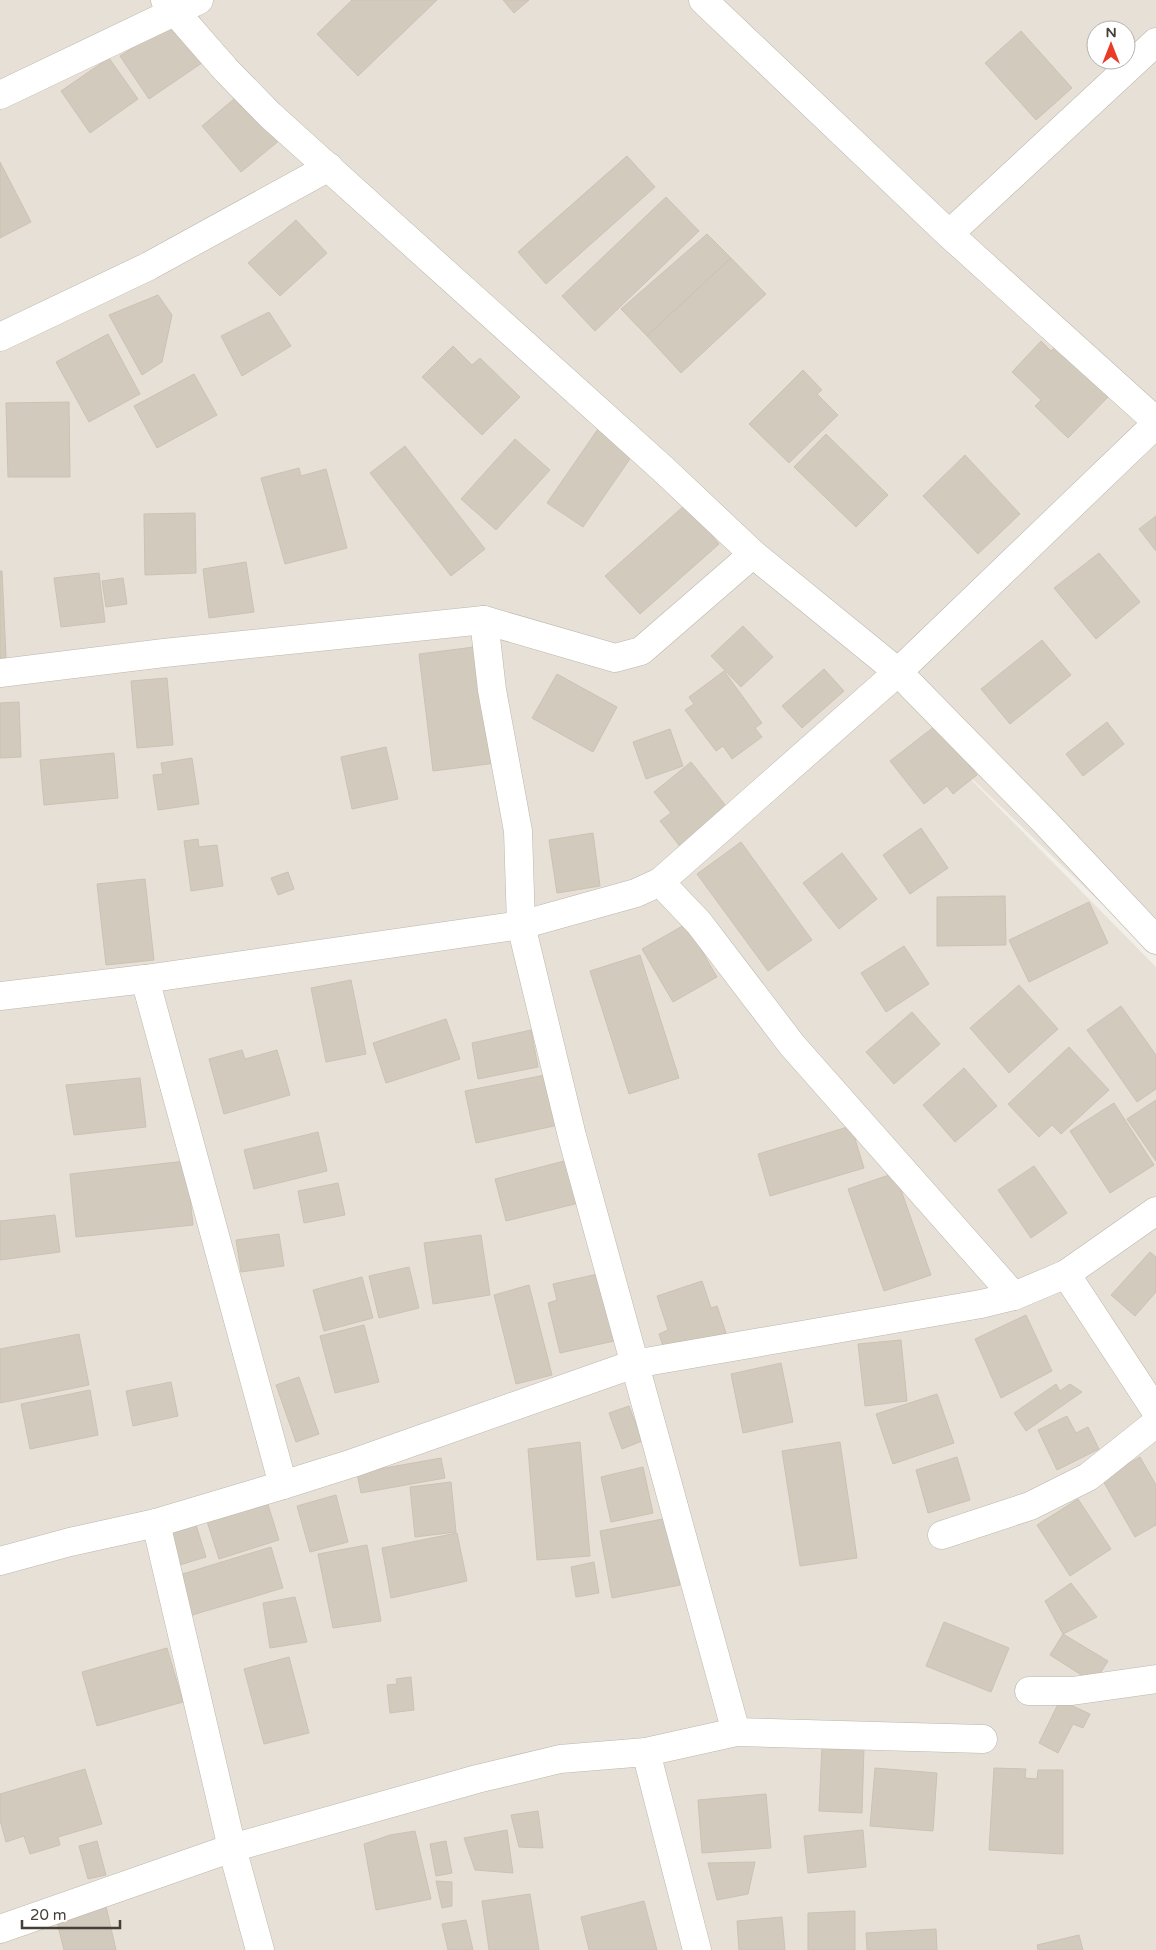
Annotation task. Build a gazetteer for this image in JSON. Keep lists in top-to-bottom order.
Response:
{
  "scale_bar": "20 m",
  "north": "top"
}
